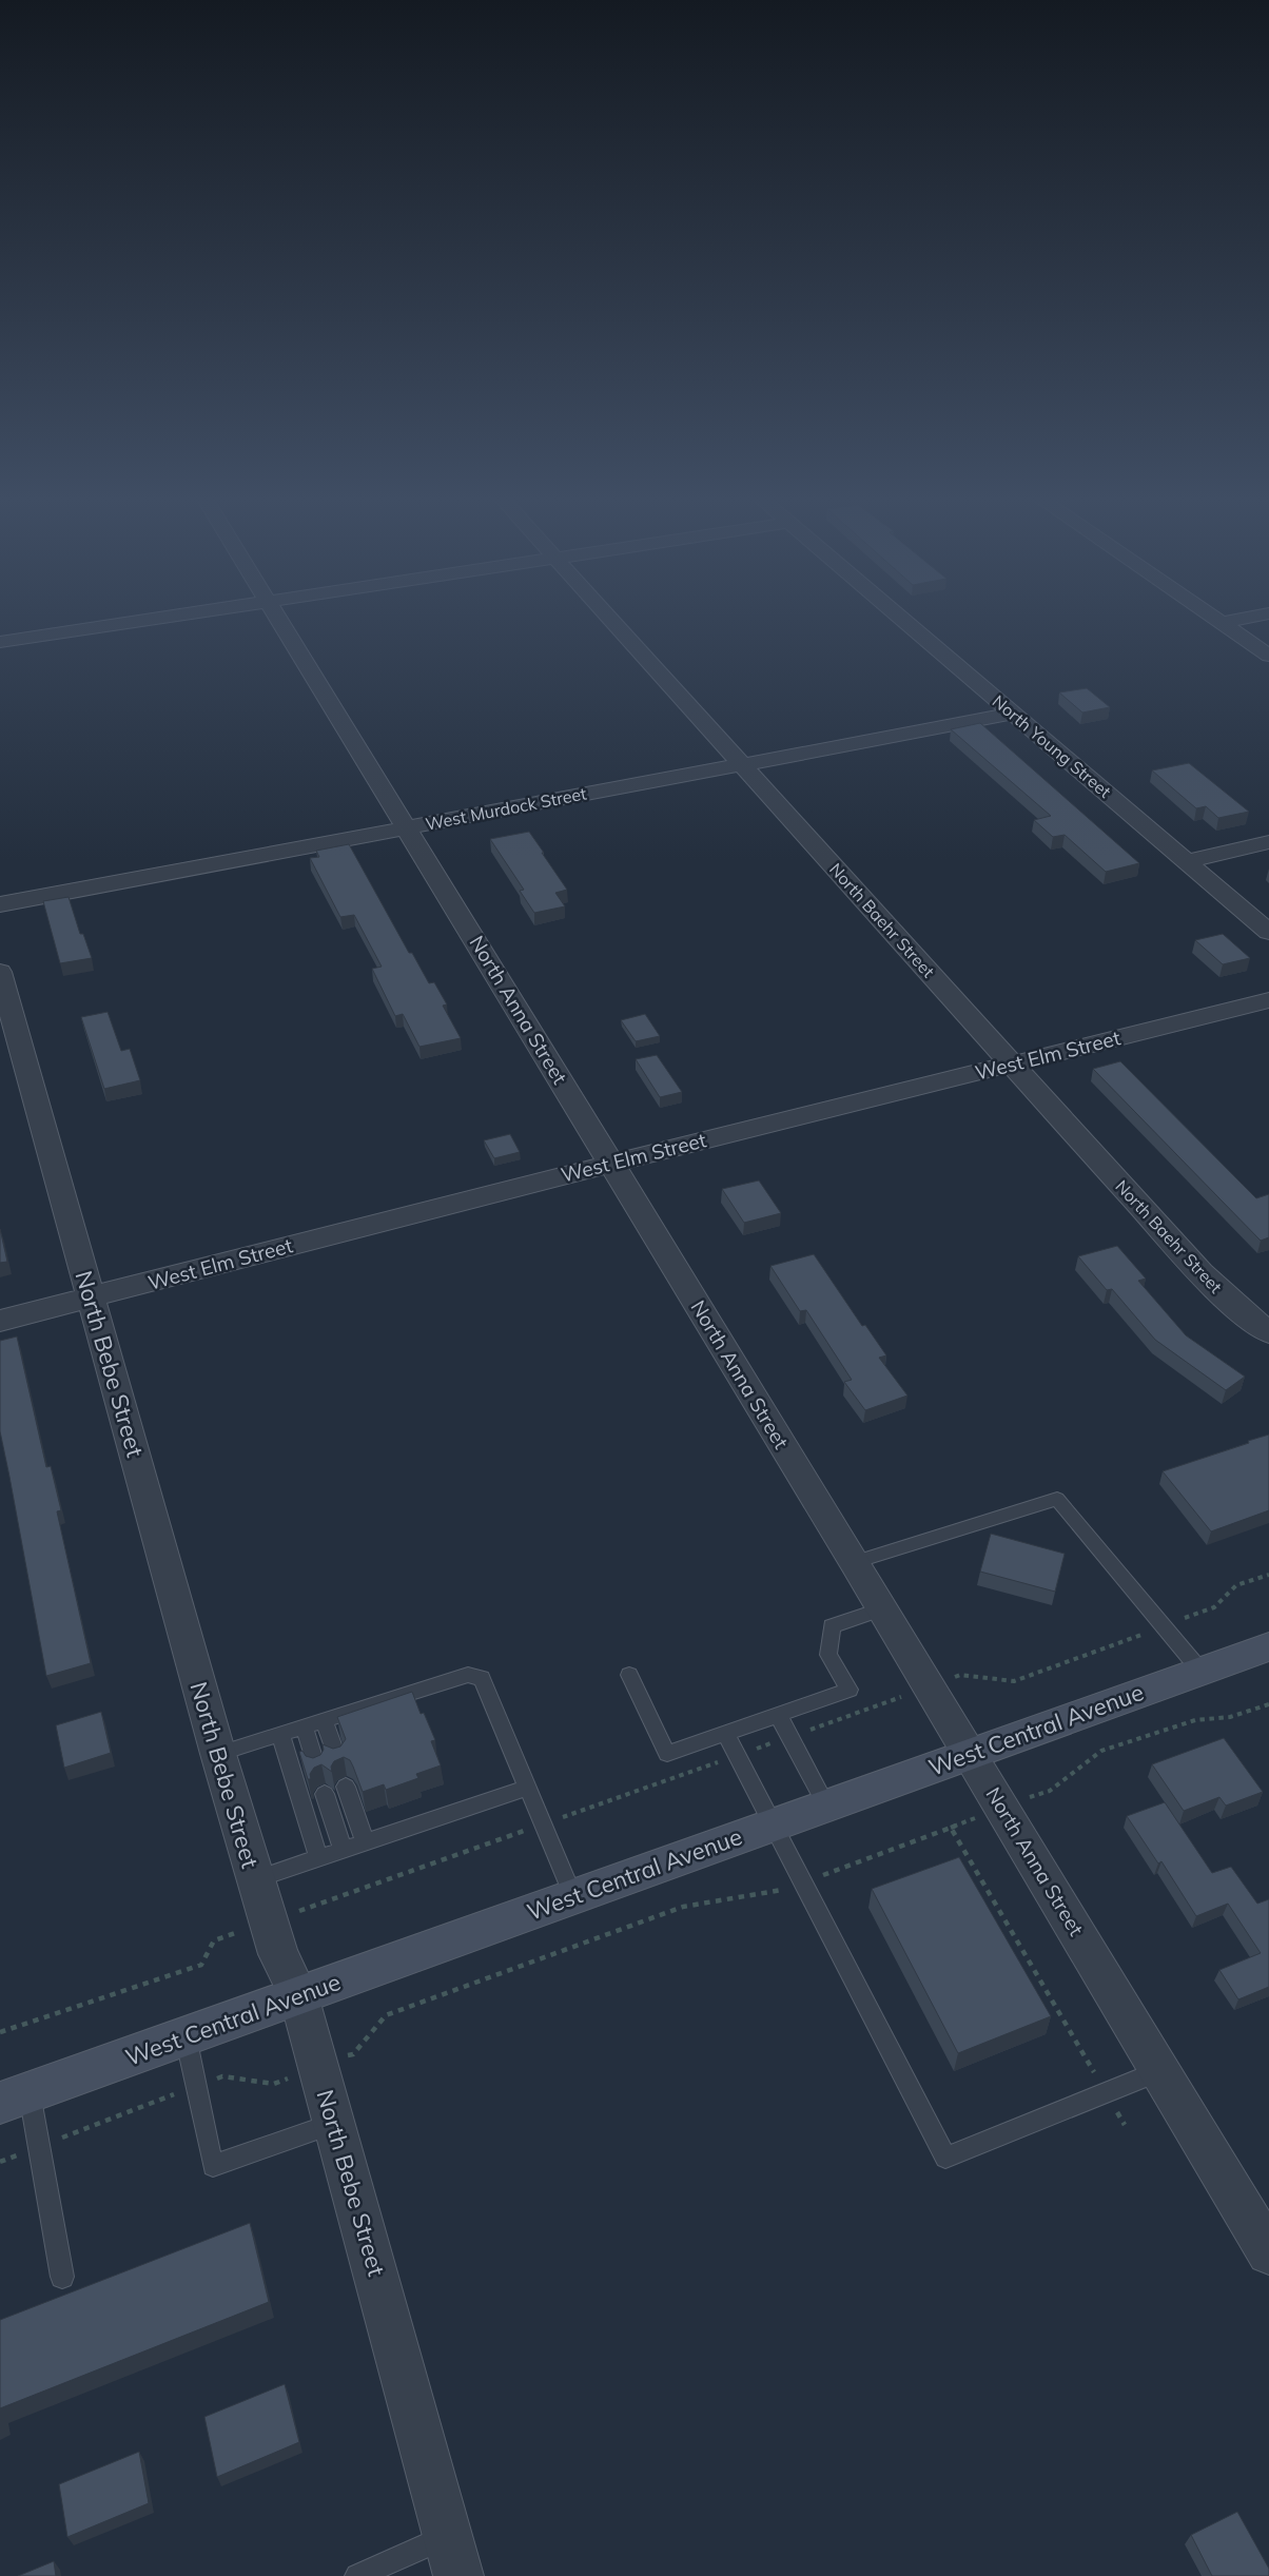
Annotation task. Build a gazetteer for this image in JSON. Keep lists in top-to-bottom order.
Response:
{
  "streets": {
    "main road": ["West Central Avenue"],
    "street": [
      "North Young Street",
      "West Murdock Street",
      "North Baehr Street",
      "North Anna Street",
      "West Elm Street",
      "North Bebe Street"
    ]
  },
  "crossings": [
    ["North Young Street", "West Murdock Street"],
    ["West Murdock Street", "North Baehr Street"],
    ["West Murdock Street", "North Anna Street"],
    ["North Baehr Street", "West Elm Street"],
    ["North Anna Street", "West Elm Street"],
    ["North Anna Street", "West Central Avenue"],
    ["West Elm Street", "North Bebe Street"],
    ["North Bebe Street", "West Central Avenue"]
  ]
}
